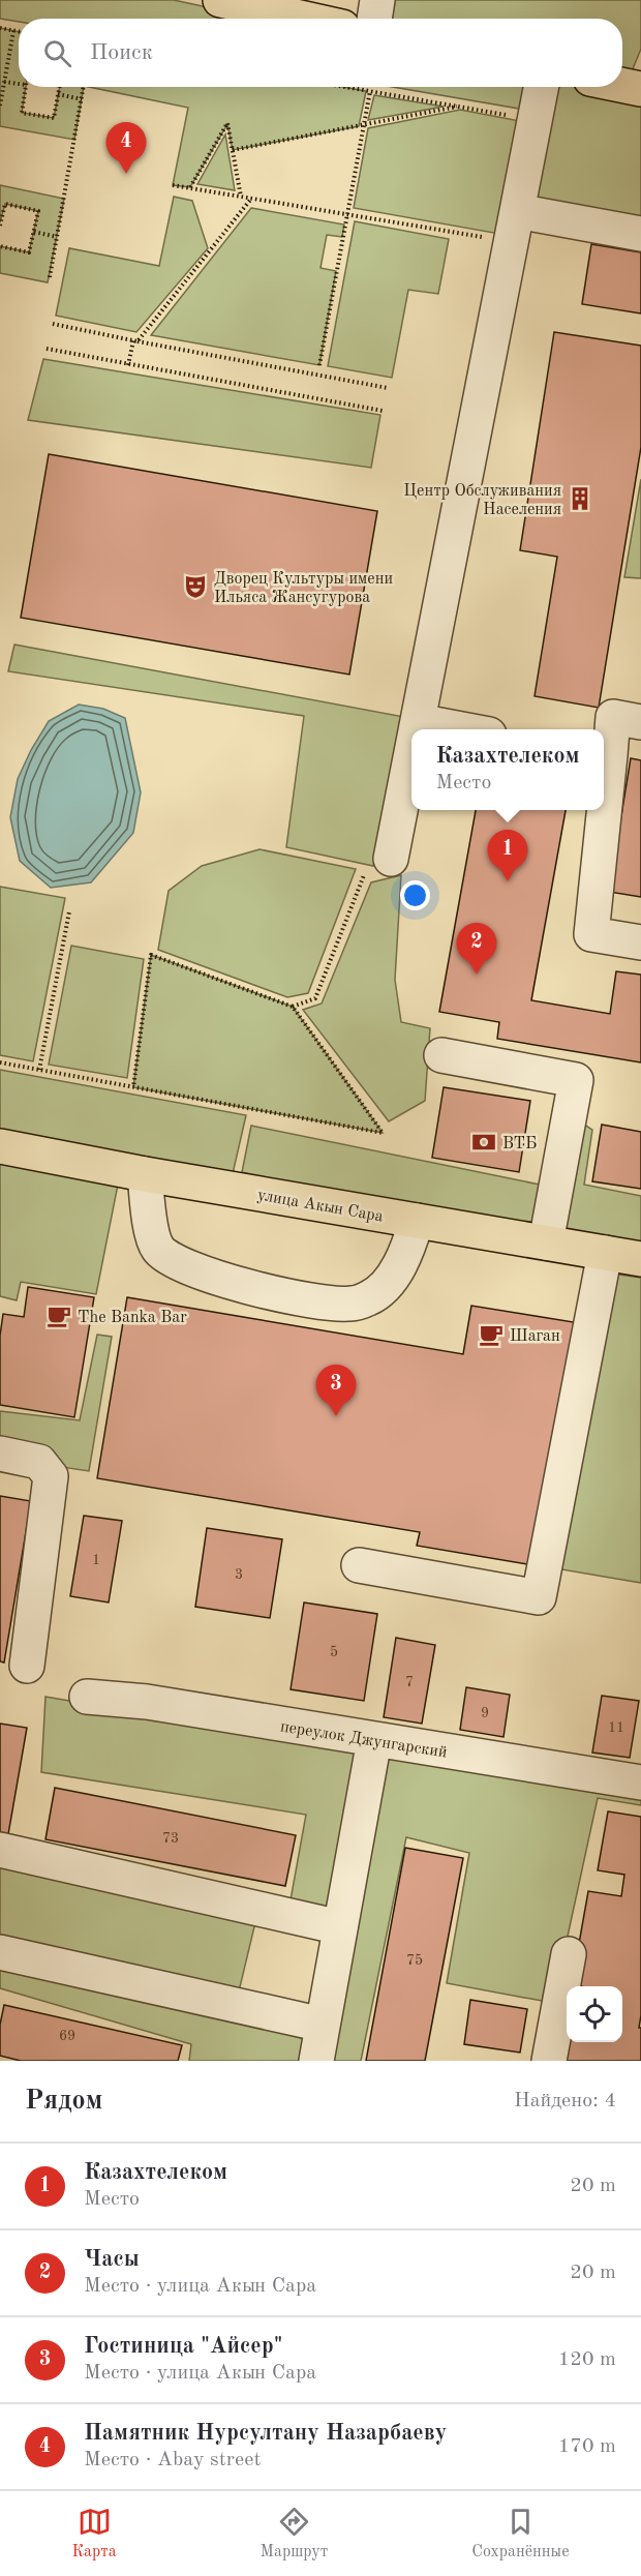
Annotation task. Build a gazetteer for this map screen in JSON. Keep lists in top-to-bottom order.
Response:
{
  "streets": {
    "main road": ["улица Акын Сара"],
    "street": ["переулок Джунгарский"]
  },
  "places": {
    "building": ["Центр Обслуживания Населения"],
    "theatre": ["Дворец Культуры имени Ильяса Жансугурова"],
    "bank": ["ВТБ"],
    "cafe": ["The Banka Bar", "Шаган"]
  },
  "house_numbers": [
    "1",
    "3",
    "5",
    "7",
    "9",
    "11",
    "73",
    "75",
    "69"
  ],
  "page": {
    "search": "Поиск",
    "pins": [
      "4",
      "1",
      "2",
      "3"
    ],
    "popup": ["Казахтелеком", "Место"],
    "heading": ["Рядом", "Найдено: 4"],
    "list": [
      {
        "mark": "1",
        "name": "Казахтелеком",
        "note": "Место",
        "value": "20 m"
      },
      {
        "mark": "2",
        "name": "Часы",
        "note": "Место · улица Акын Сара",
        "value": "20 m"
      },
      {
        "mark": "3",
        "name": "Гостиница \"Айсер\"",
        "note": "Место · улица Акын Сара",
        "value": "120 m"
      },
      {
        "mark": "4",
        "name": "Памятник Нурсултану Назарбаеву",
        "note": "Место · Abay street",
        "value": "170 m"
      }
    ],
    "nav": ["Карта", "Маршрут", "Сохранённые"]
  }
}
